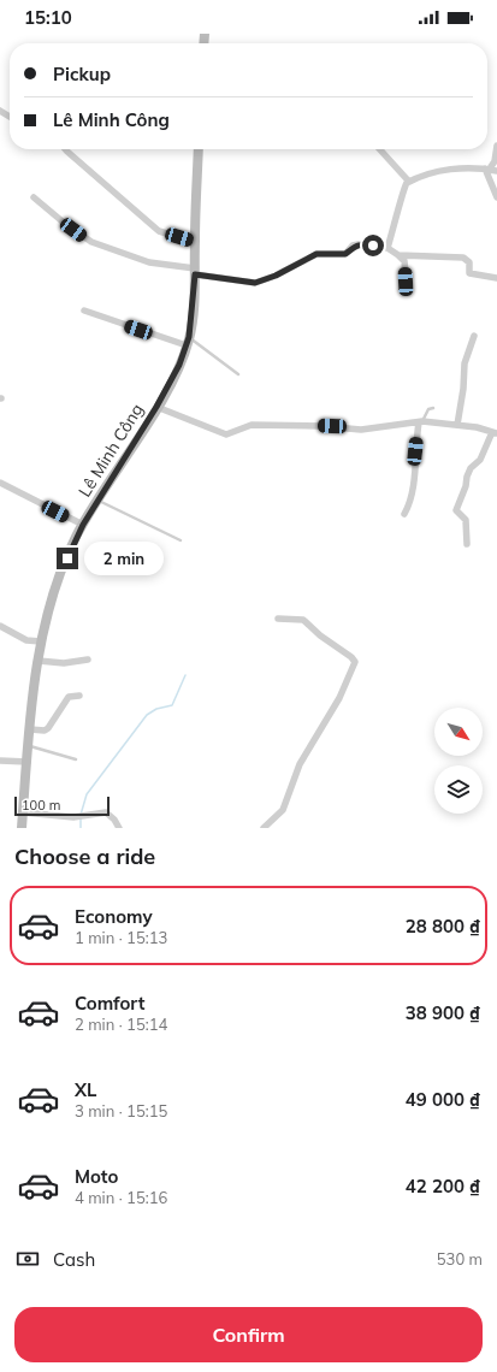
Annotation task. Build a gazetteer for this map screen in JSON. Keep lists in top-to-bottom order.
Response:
{
  "streets": {
    "main road": ["Lê Minh Công"]
  },
  "scale_bar": "100 m",
  "north": "bottom right",
  "page": {
    "status": "15:10",
    "banner": ["Pickup", "Lê Minh Công"],
    "bubble": "2 min",
    "scale": "100 m",
    "heading": "Choose a ride",
    "list": [
      {
        "name": "Economy",
        "note": "1 min · 15:13",
        "value": "28 800 ₫"
      },
      {
        "name": "Comfort",
        "note": "2 min · 15:14",
        "value": "38 900 ₫"
      },
      {
        "name": "XL",
        "note": "3 min · 15:15",
        "value": "49 000 ₫"
      },
      {
        "name": "Moto",
        "note": "4 min · 15:16",
        "value": "42 200 ₫"
      }
    ],
    "pay": ["Cash", "530 m"],
    "buttons": "Confirm"
  }
}
